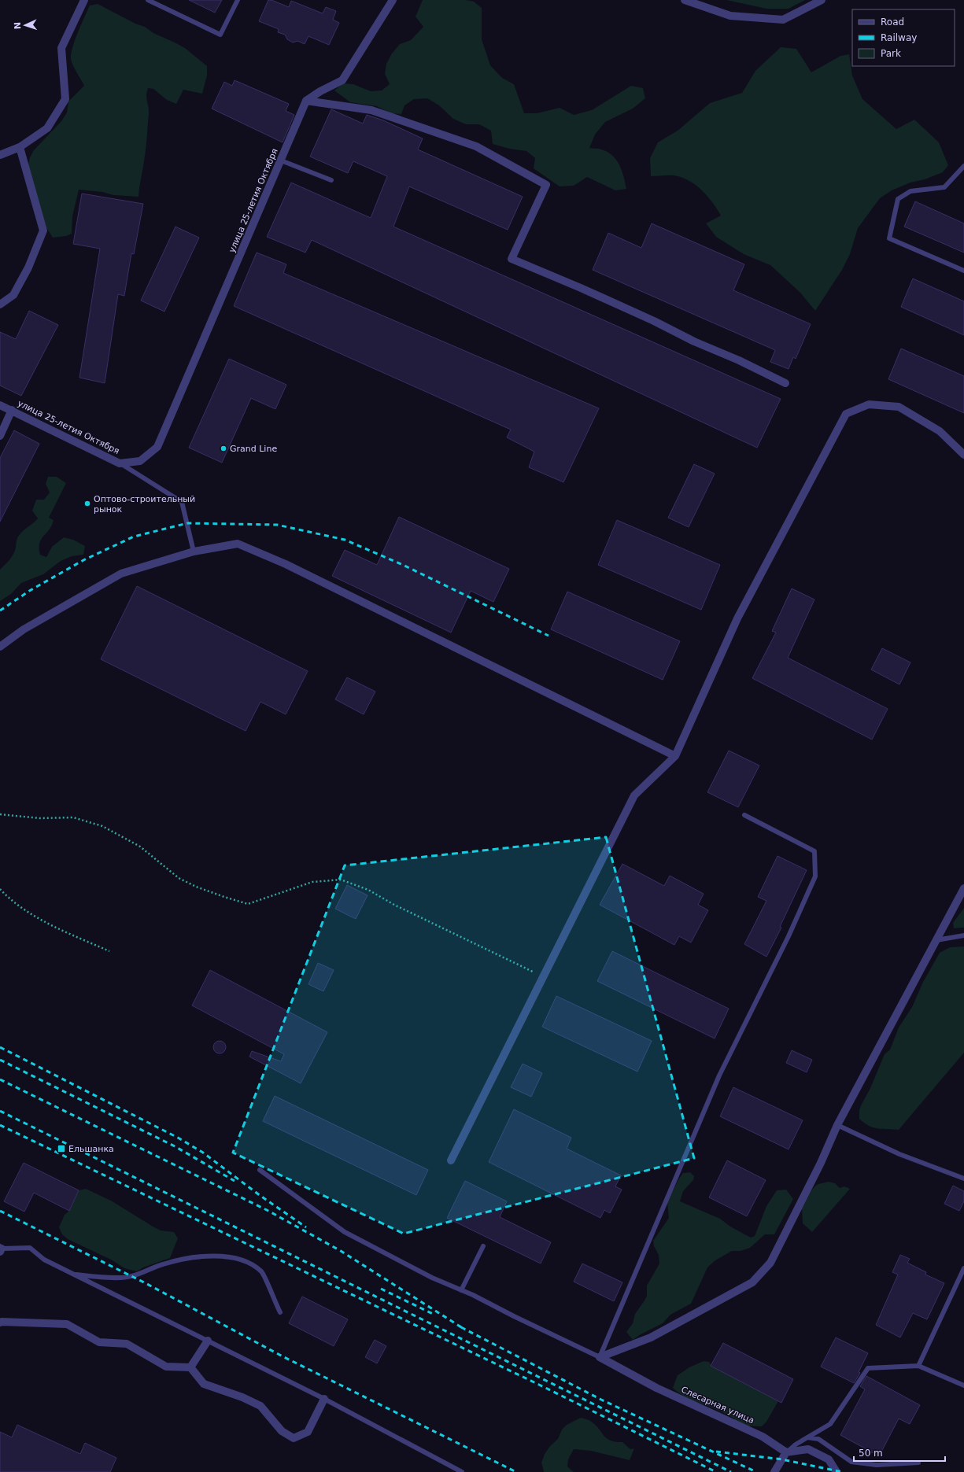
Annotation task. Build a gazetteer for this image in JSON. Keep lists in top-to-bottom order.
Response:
{
  "streets": {
    "street": ["улица 25-летия Октября", "Слесарная улица"]
  },
  "places": {
    "other": ["Grand Line", "Оптово-строительный рынок"],
    "transit": ["Ельшанка"]
  },
  "legend": ["Road", "Railway", "Park"],
  "scale_bar": "50 m",
  "north": "left"
}
